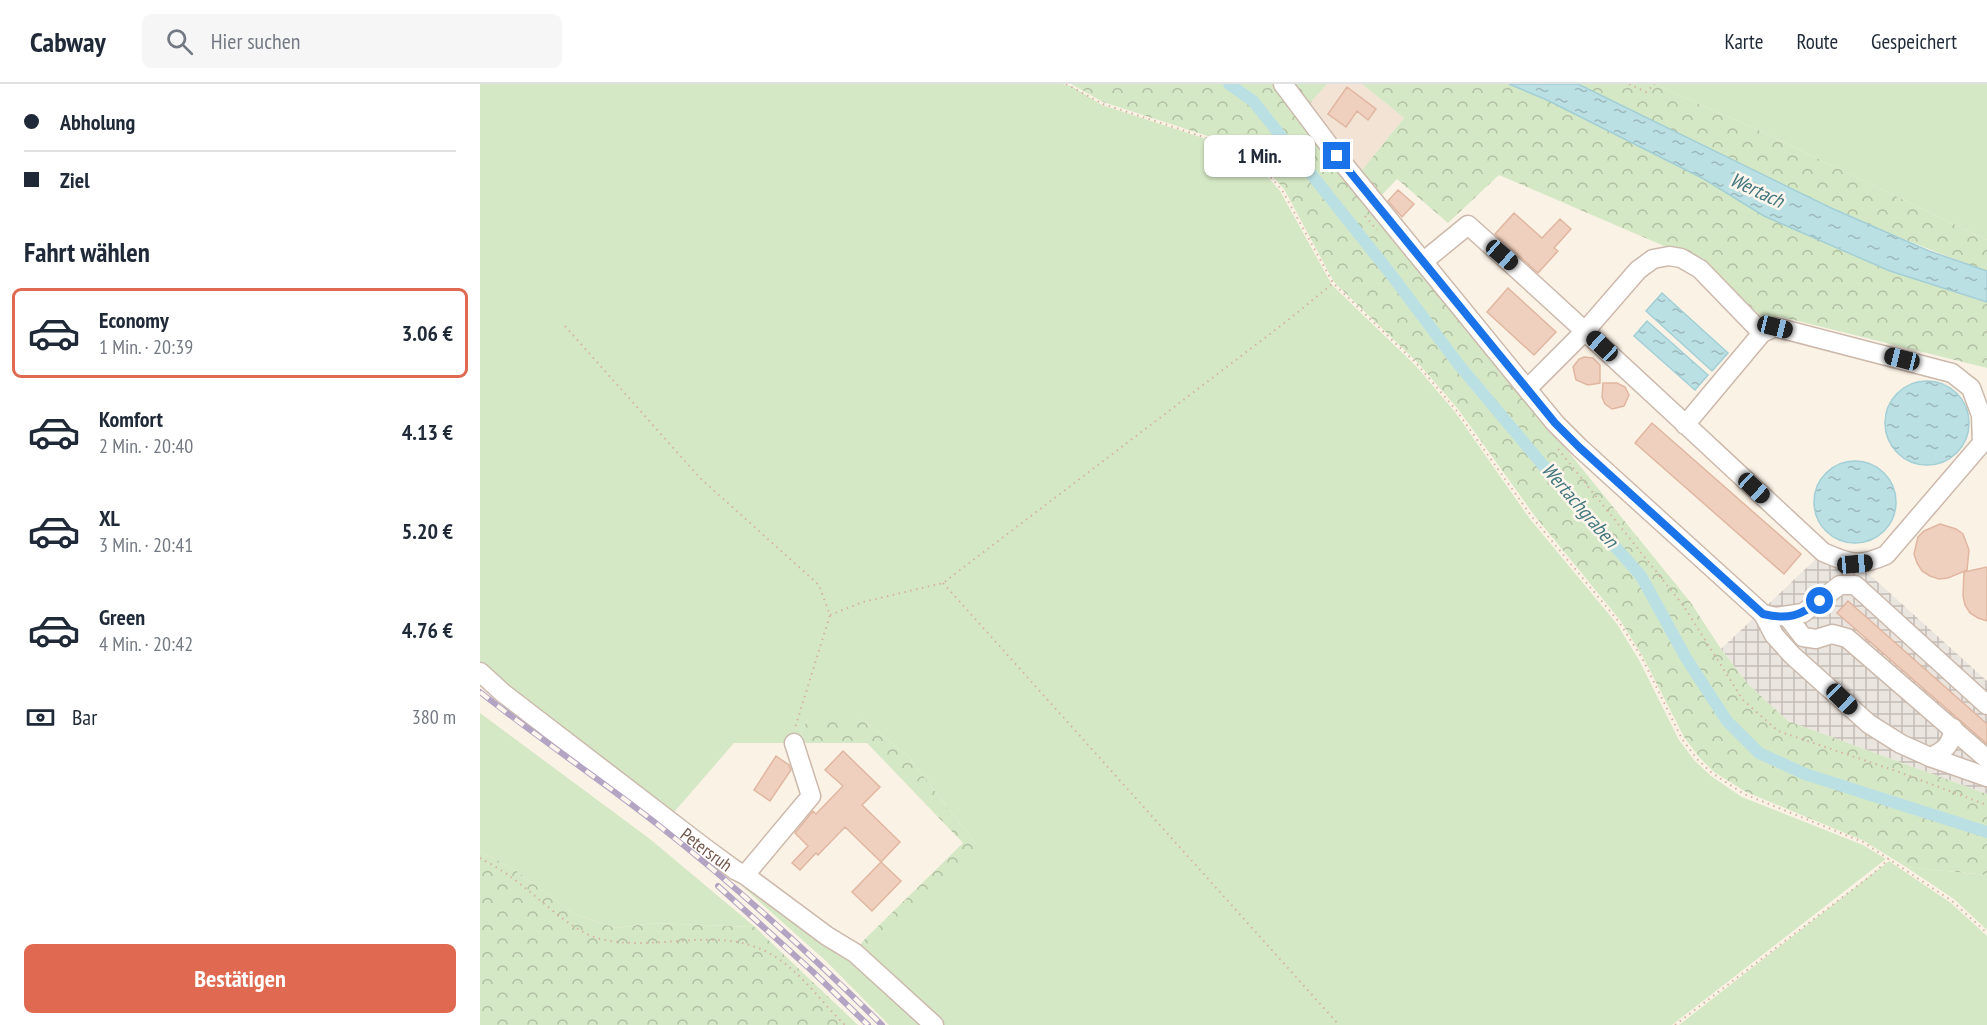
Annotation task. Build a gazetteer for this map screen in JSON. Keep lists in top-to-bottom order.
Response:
{
  "streets": {
    "lane": ["Petersruh"]
  },
  "water": ["Wertach", "Wertachgraben"],
  "page": {
    "header": "Cabway",
    "search": "Hier suchen",
    "nav": ["Karte", "Route", "Gespeichert"],
    "banner": ["Abholung", "Ziel"],
    "bubble": "1 Min.",
    "heading": "Fahrt wählen",
    "list": [
      {
        "name": "Economy",
        "note": "1 Min. · 20:39",
        "value": "3.06 €"
      },
      {
        "name": "Komfort",
        "note": "2 Min. · 20:40",
        "value": "4.13 €"
      },
      {
        "name": "XL",
        "note": "3 Min. · 20:41",
        "value": "5.20 €"
      },
      {
        "name": "Green",
        "note": "4 Min. · 20:42",
        "value": "4.76 €"
      }
    ],
    "pay": ["Bar", "380 m"],
    "buttons": "Bestätigen"
  }
}
